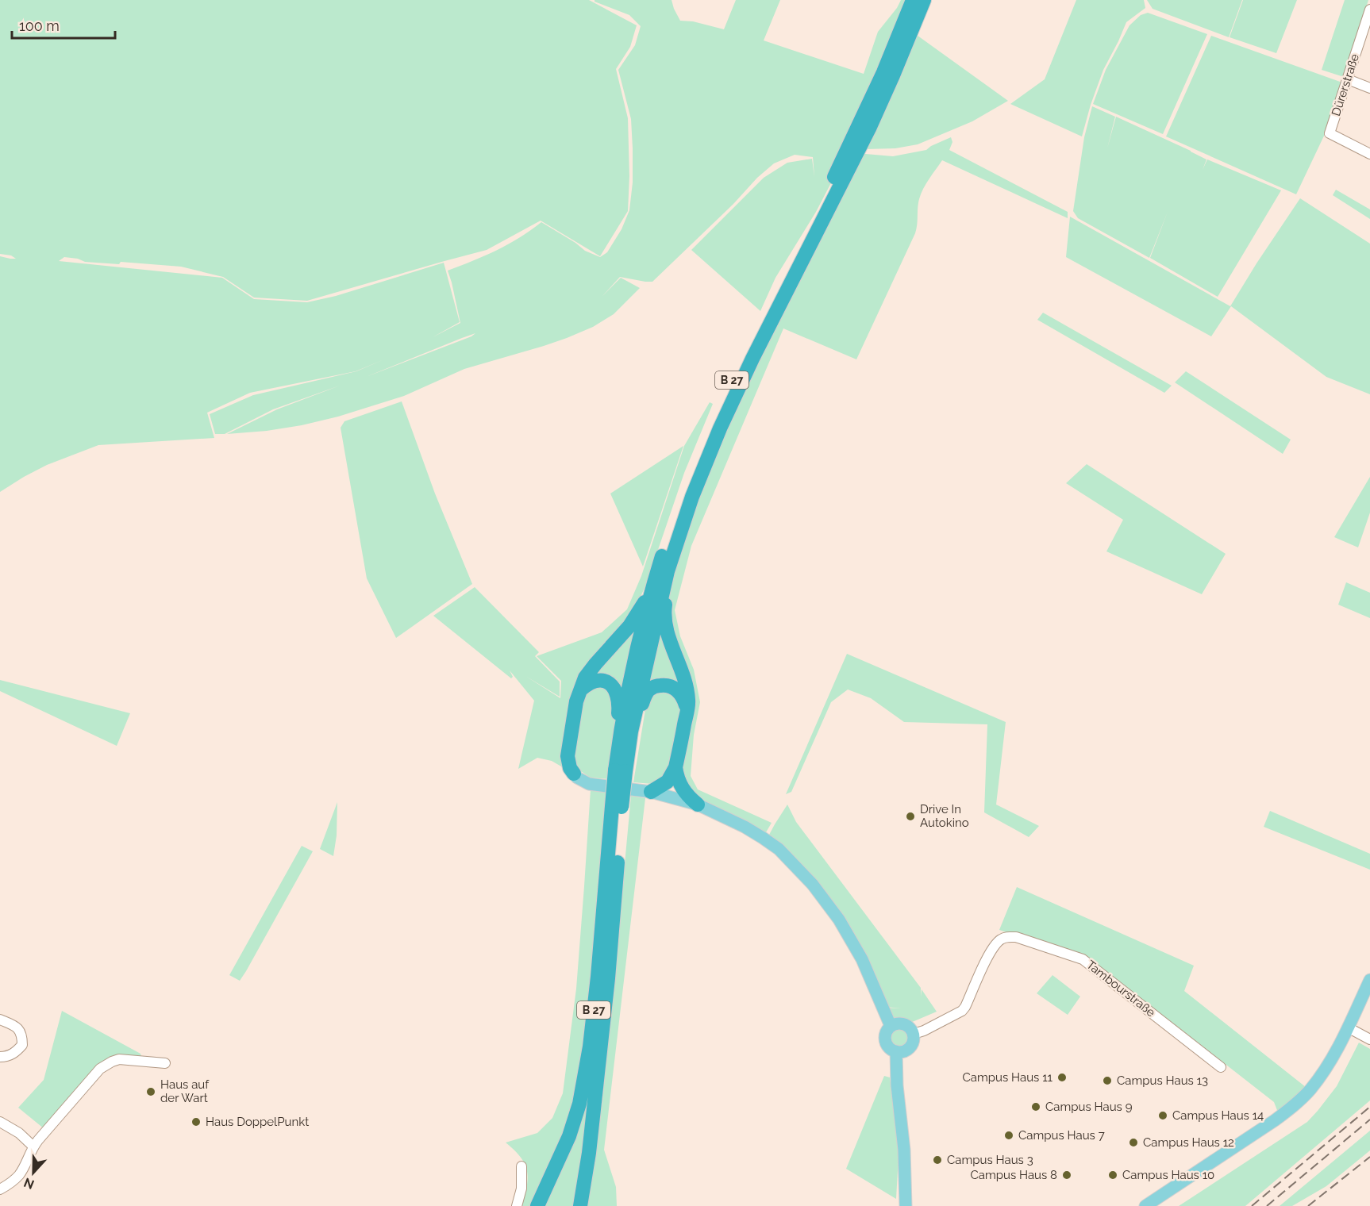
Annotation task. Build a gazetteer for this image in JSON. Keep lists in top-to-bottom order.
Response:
{
  "streets": {
    "highway": ["B 27"],
    "street": ["Dürerstraße", "Tambourstraße"]
  },
  "places": [
    "Drive In Autokino",
    "Campus Haus 11",
    "Campus Haus 13",
    "Haus auf der Wart",
    "Campus Haus 9",
    "Campus Haus 14",
    "Haus DoppelPunkt",
    "Campus Haus 7",
    "Campus Haus 12",
    "Campus Haus 3",
    "Campus Haus 8",
    "Campus Haus 10"
  ],
  "scale_bar": "100 m",
  "north": "bottom"
}
